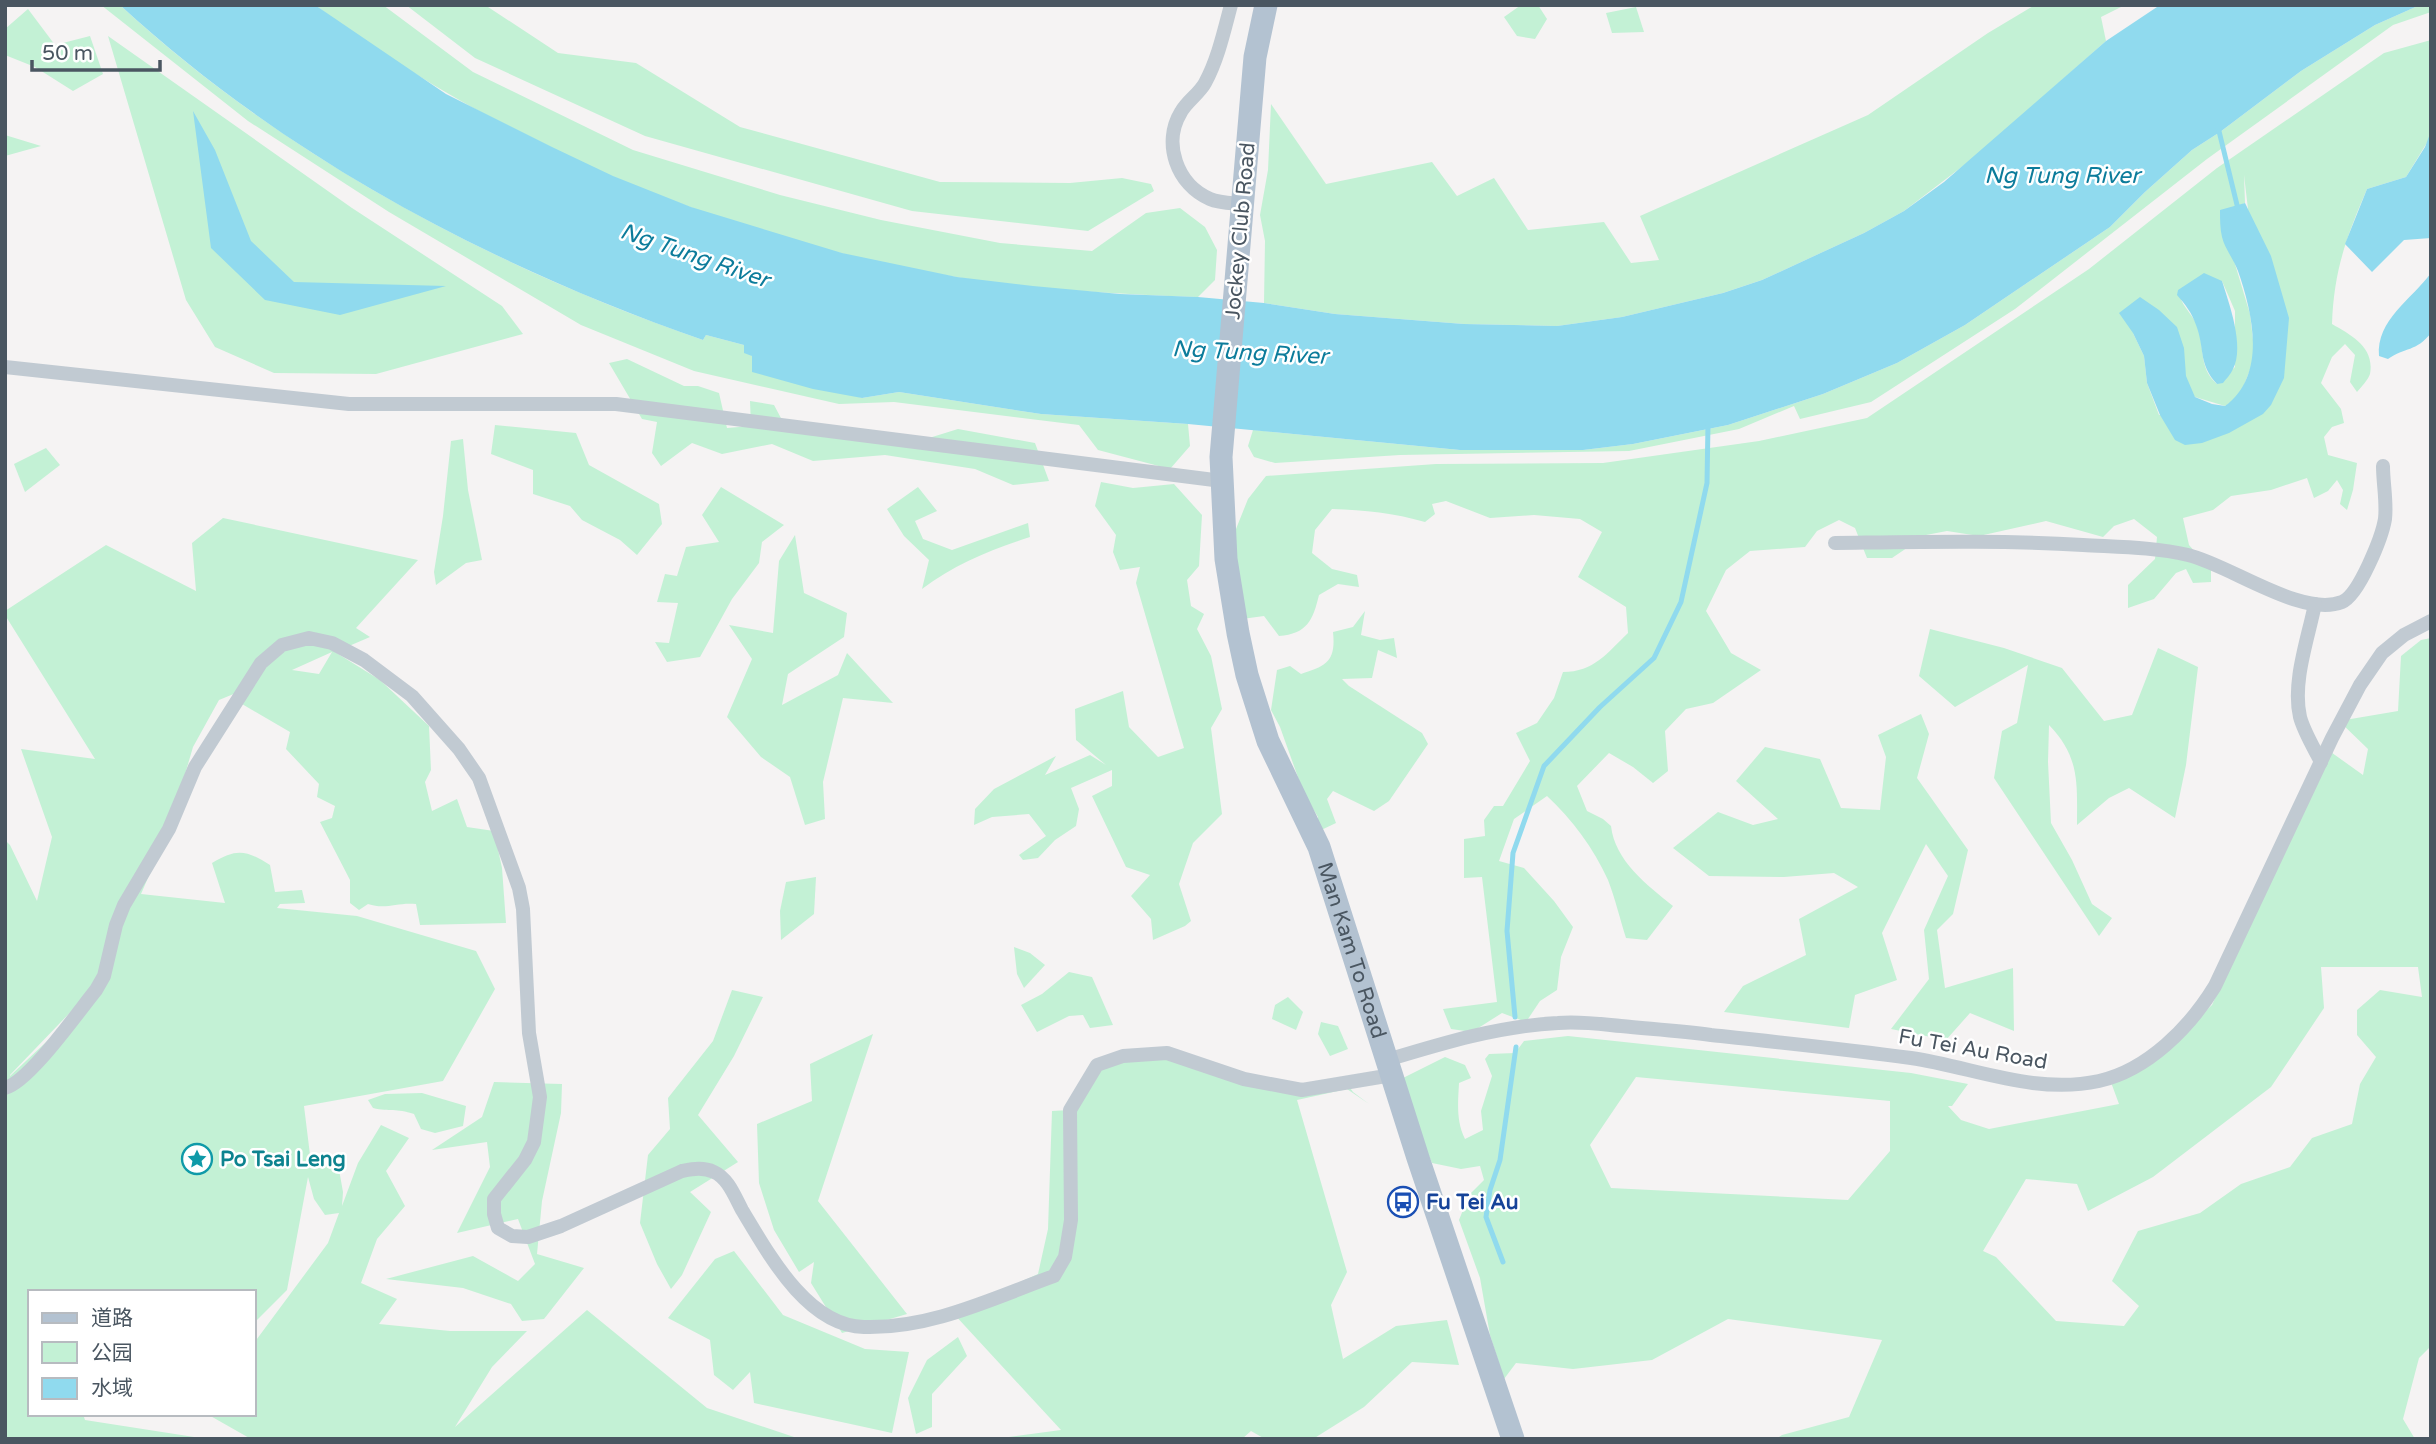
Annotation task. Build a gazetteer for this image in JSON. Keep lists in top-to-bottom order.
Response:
{
  "streets": {
    "main road": ["Jockey Club Road", "Man Kam To Road"],
    "street": ["Fu Tei Au Road"]
  },
  "crossings": [
    ["Jockey Club Road", "Man Kam To Road"],
    ["Man Kam To Road", "Fu Tei Au Road"]
  ],
  "water": ["Ng Tung River"],
  "places": {
    "place": ["Po Tsai Leng"],
    "bus stop": ["Fu Tei Au"]
  },
  "legend": ["道路", "公园", "水域"],
  "scale_bar": "50 m"
}
